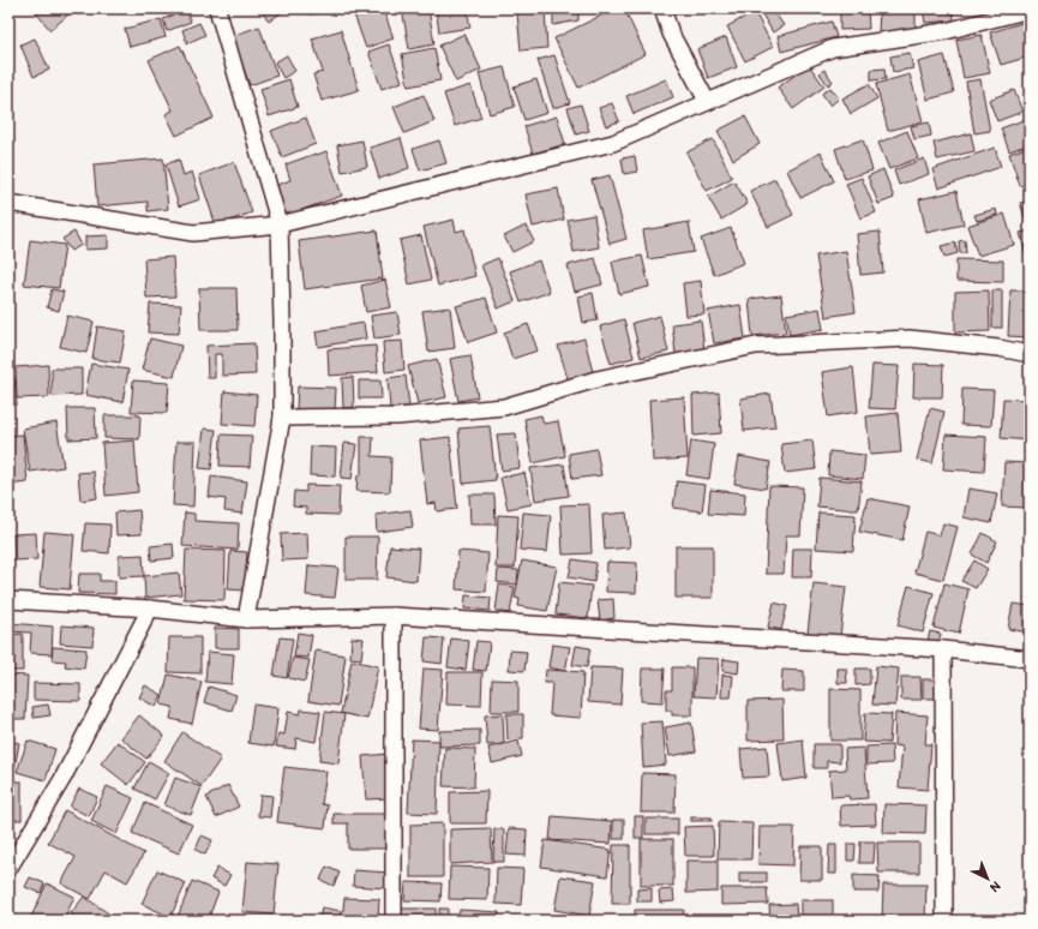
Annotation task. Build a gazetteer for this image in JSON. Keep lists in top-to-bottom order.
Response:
{
  "north": "bottom right"
}
